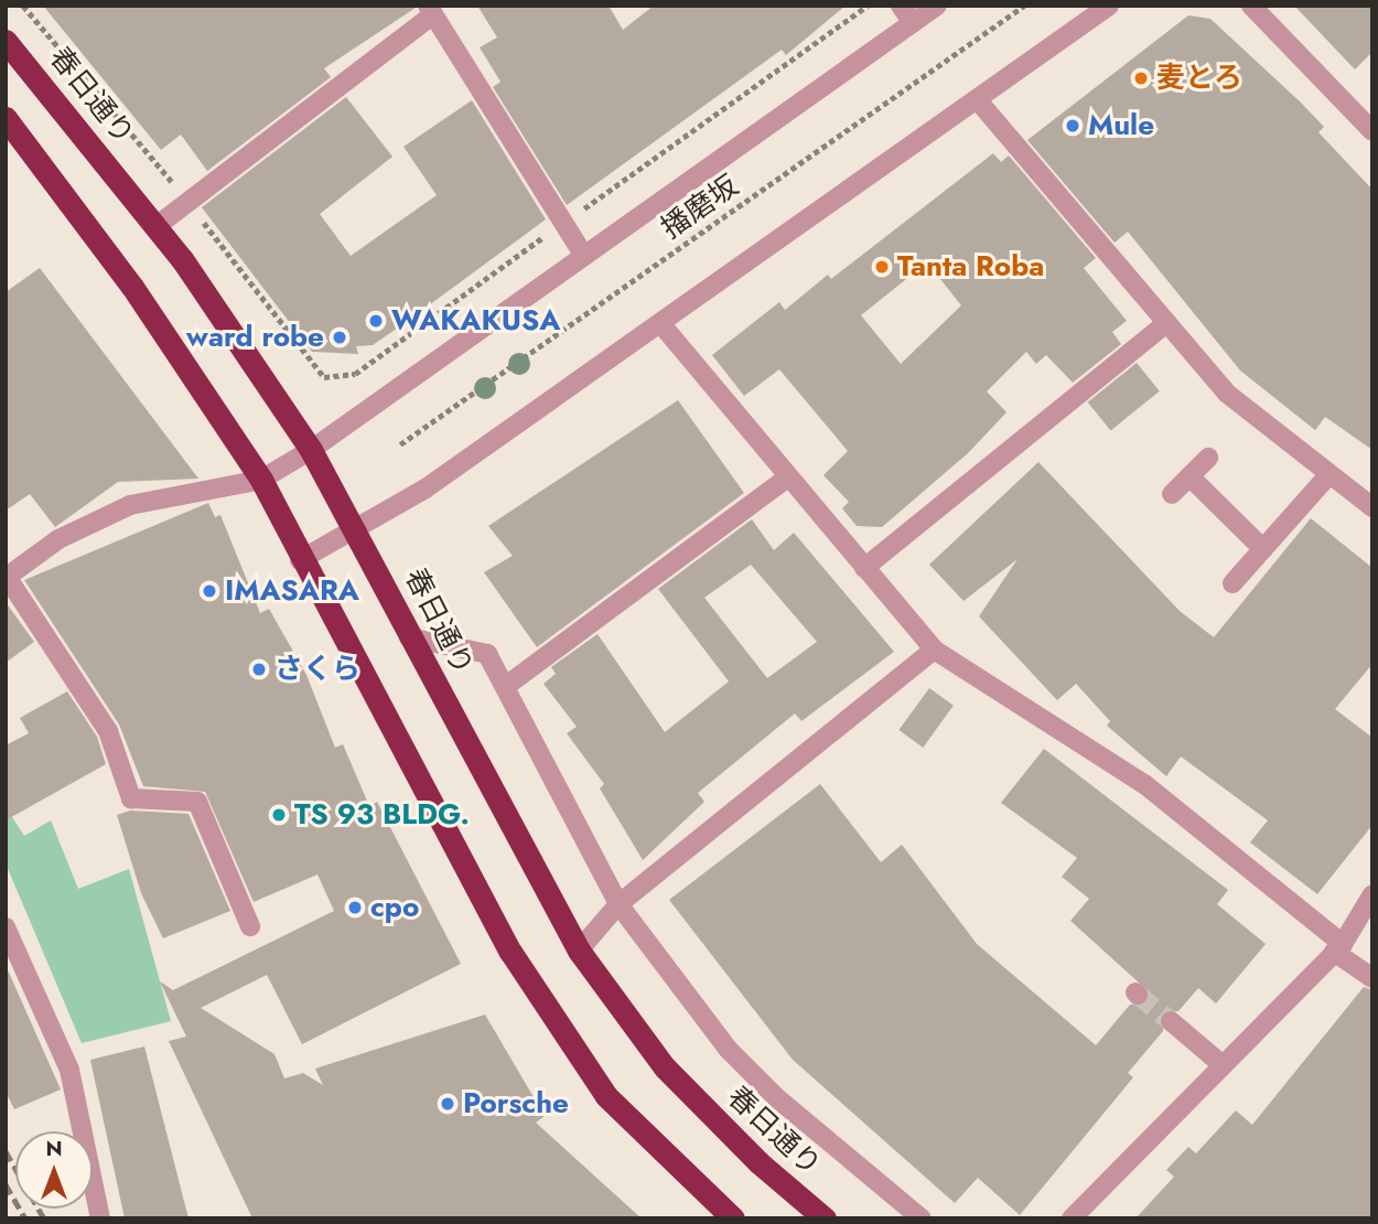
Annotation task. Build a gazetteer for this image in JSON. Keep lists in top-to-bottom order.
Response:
{
  "streets": {
    "highway": ["春日通り"],
    "path": ["播磨坂"]
  },
  "places": [
    "麦とろ",
    "Mule",
    "Tanta Roba",
    "WAKAKUSA",
    "ward robe",
    "IMASARA",
    "さくら",
    "TS 93 BLDG.",
    "cpo",
    "Porsche"
  ],
  "north": "top"
}
